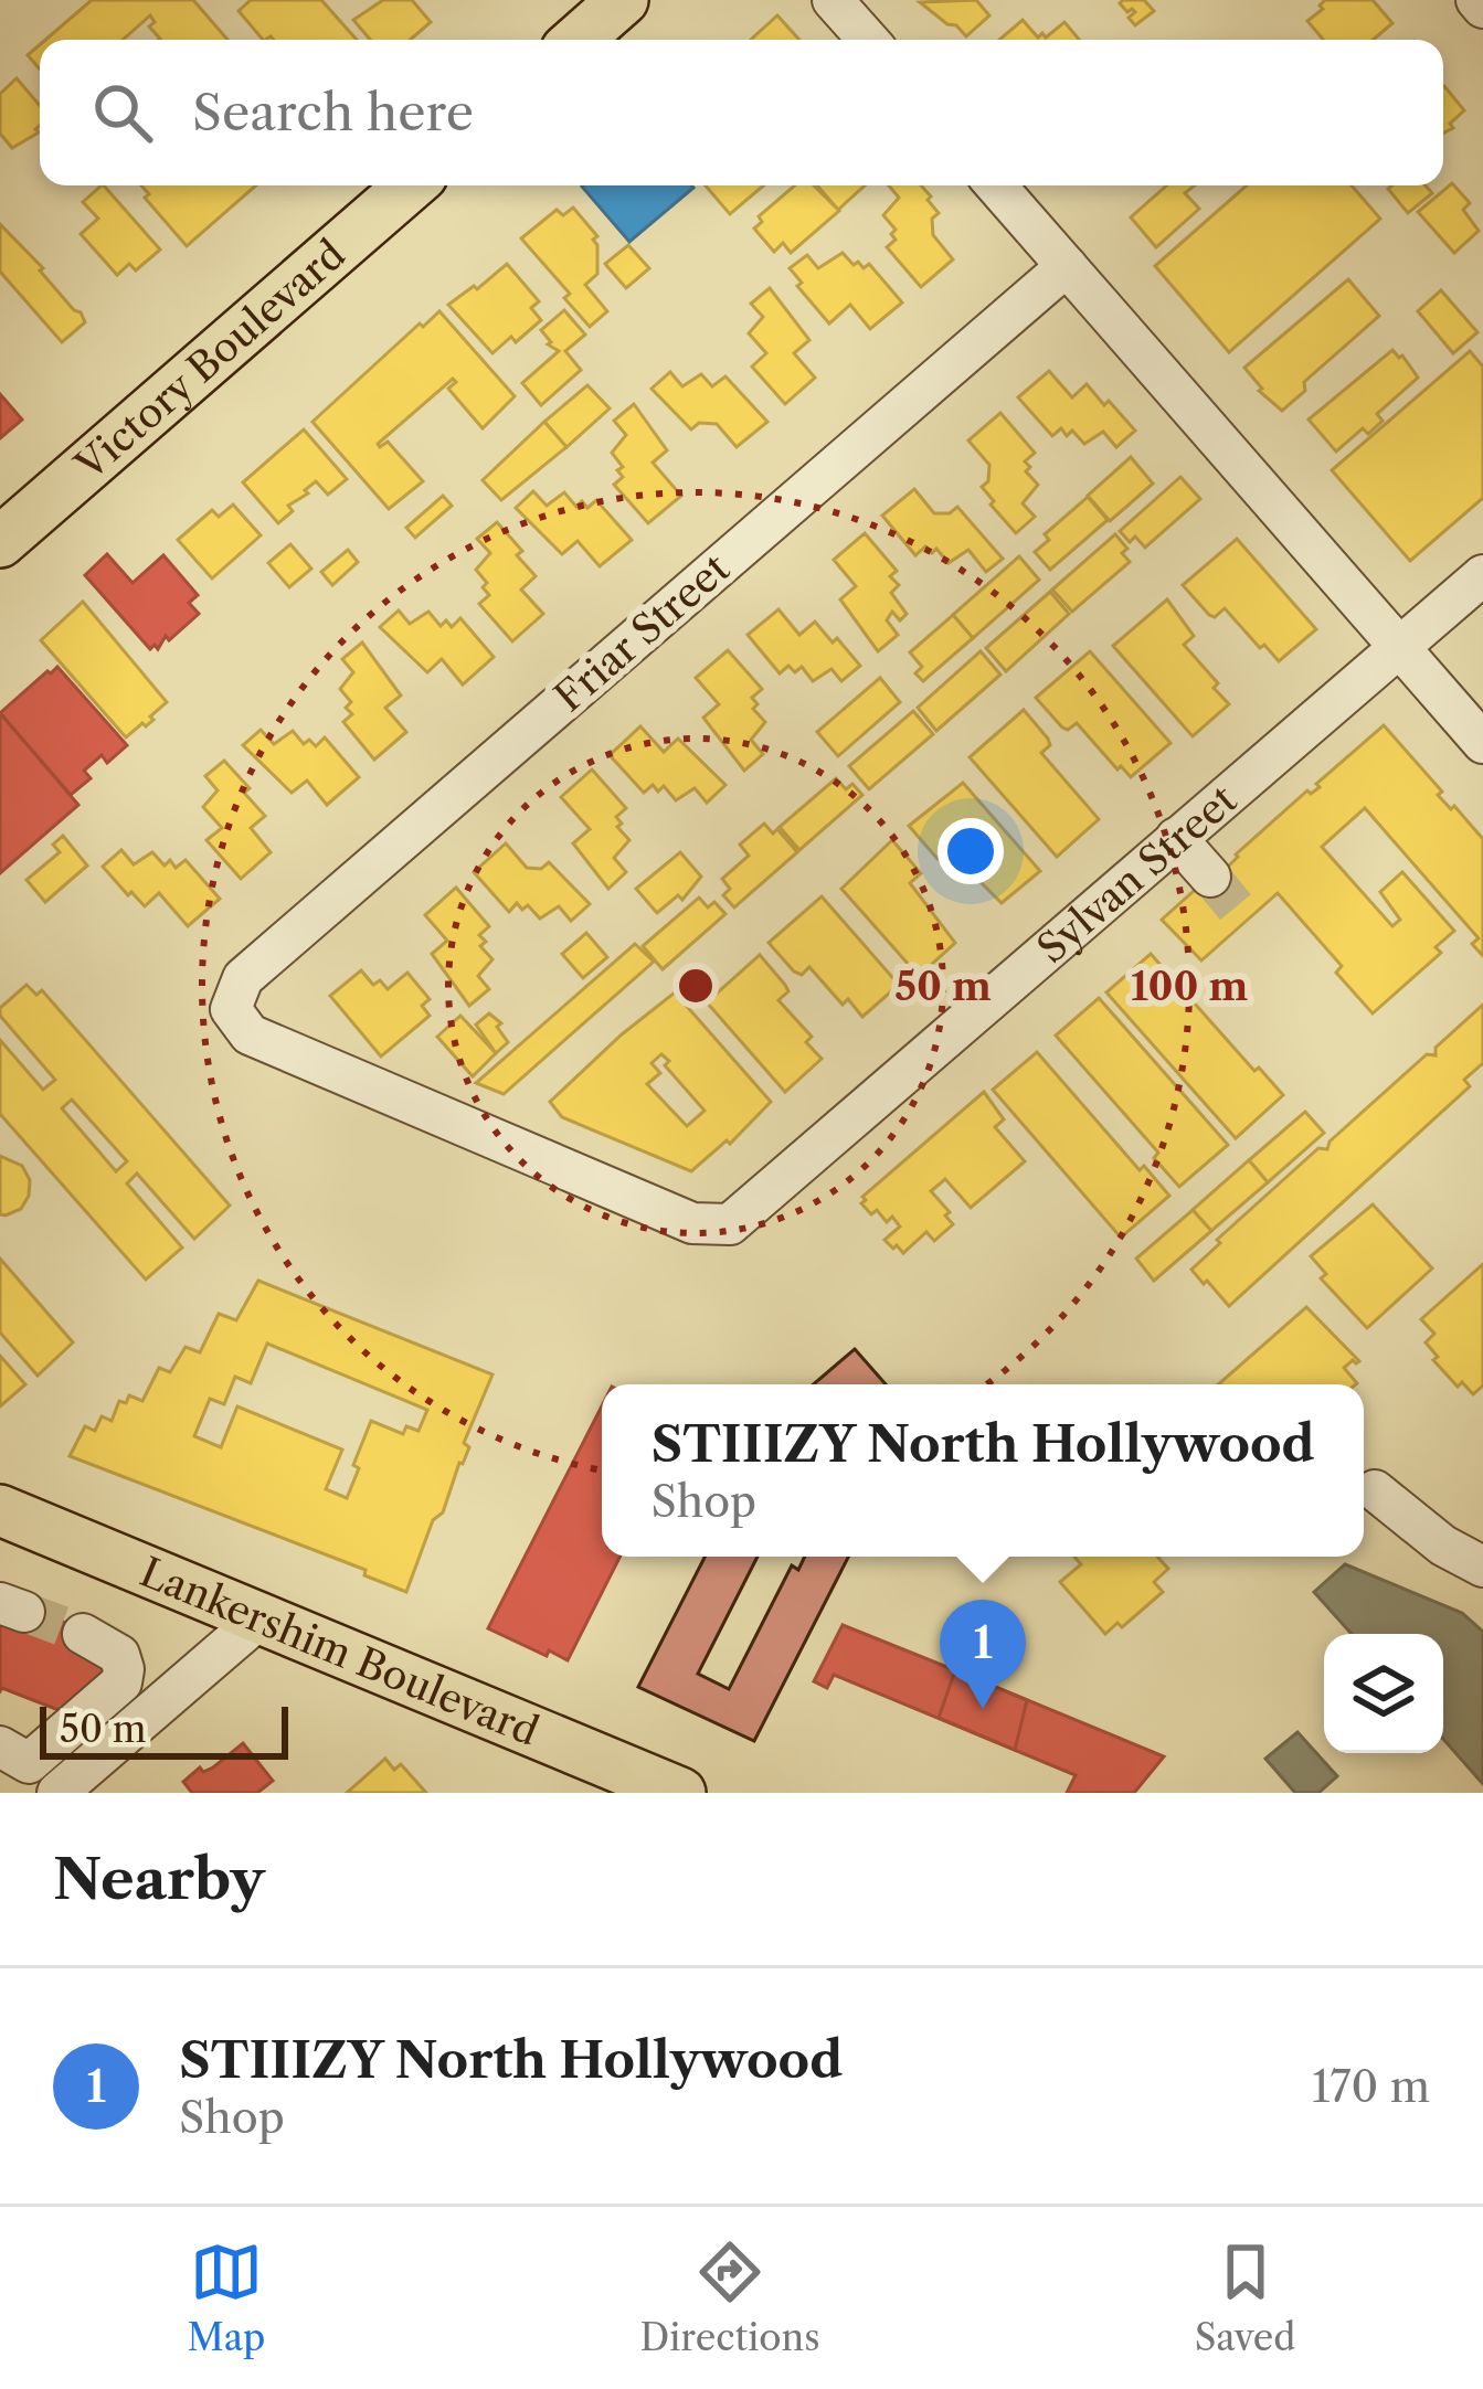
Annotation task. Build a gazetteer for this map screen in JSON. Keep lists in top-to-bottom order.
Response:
{
  "streets": {
    "main road": ["Victory Boulevard", "Lankershim Boulevard"],
    "street": ["Friar Street", "Sylvan Street"]
  },
  "crossings": [
    ["Friar Street", "Sylvan Street"]
  ],
  "scale_bar": "50 m",
  "page": {
    "search": "Search here",
    "popup": ["STIIIZY North Hollywood", "Shop"],
    "pins": "1",
    "scale": "50 m",
    "heading": "Nearby",
    "list": [
      {
        "mark": "1",
        "name": "STIIIZY North Hollywood",
        "note": "Shop",
        "value": "170 m"
      }
    ],
    "nav": ["Map", "Directions", "Saved"]
  },
  "rings": ["50 m", "100 m"]
}
